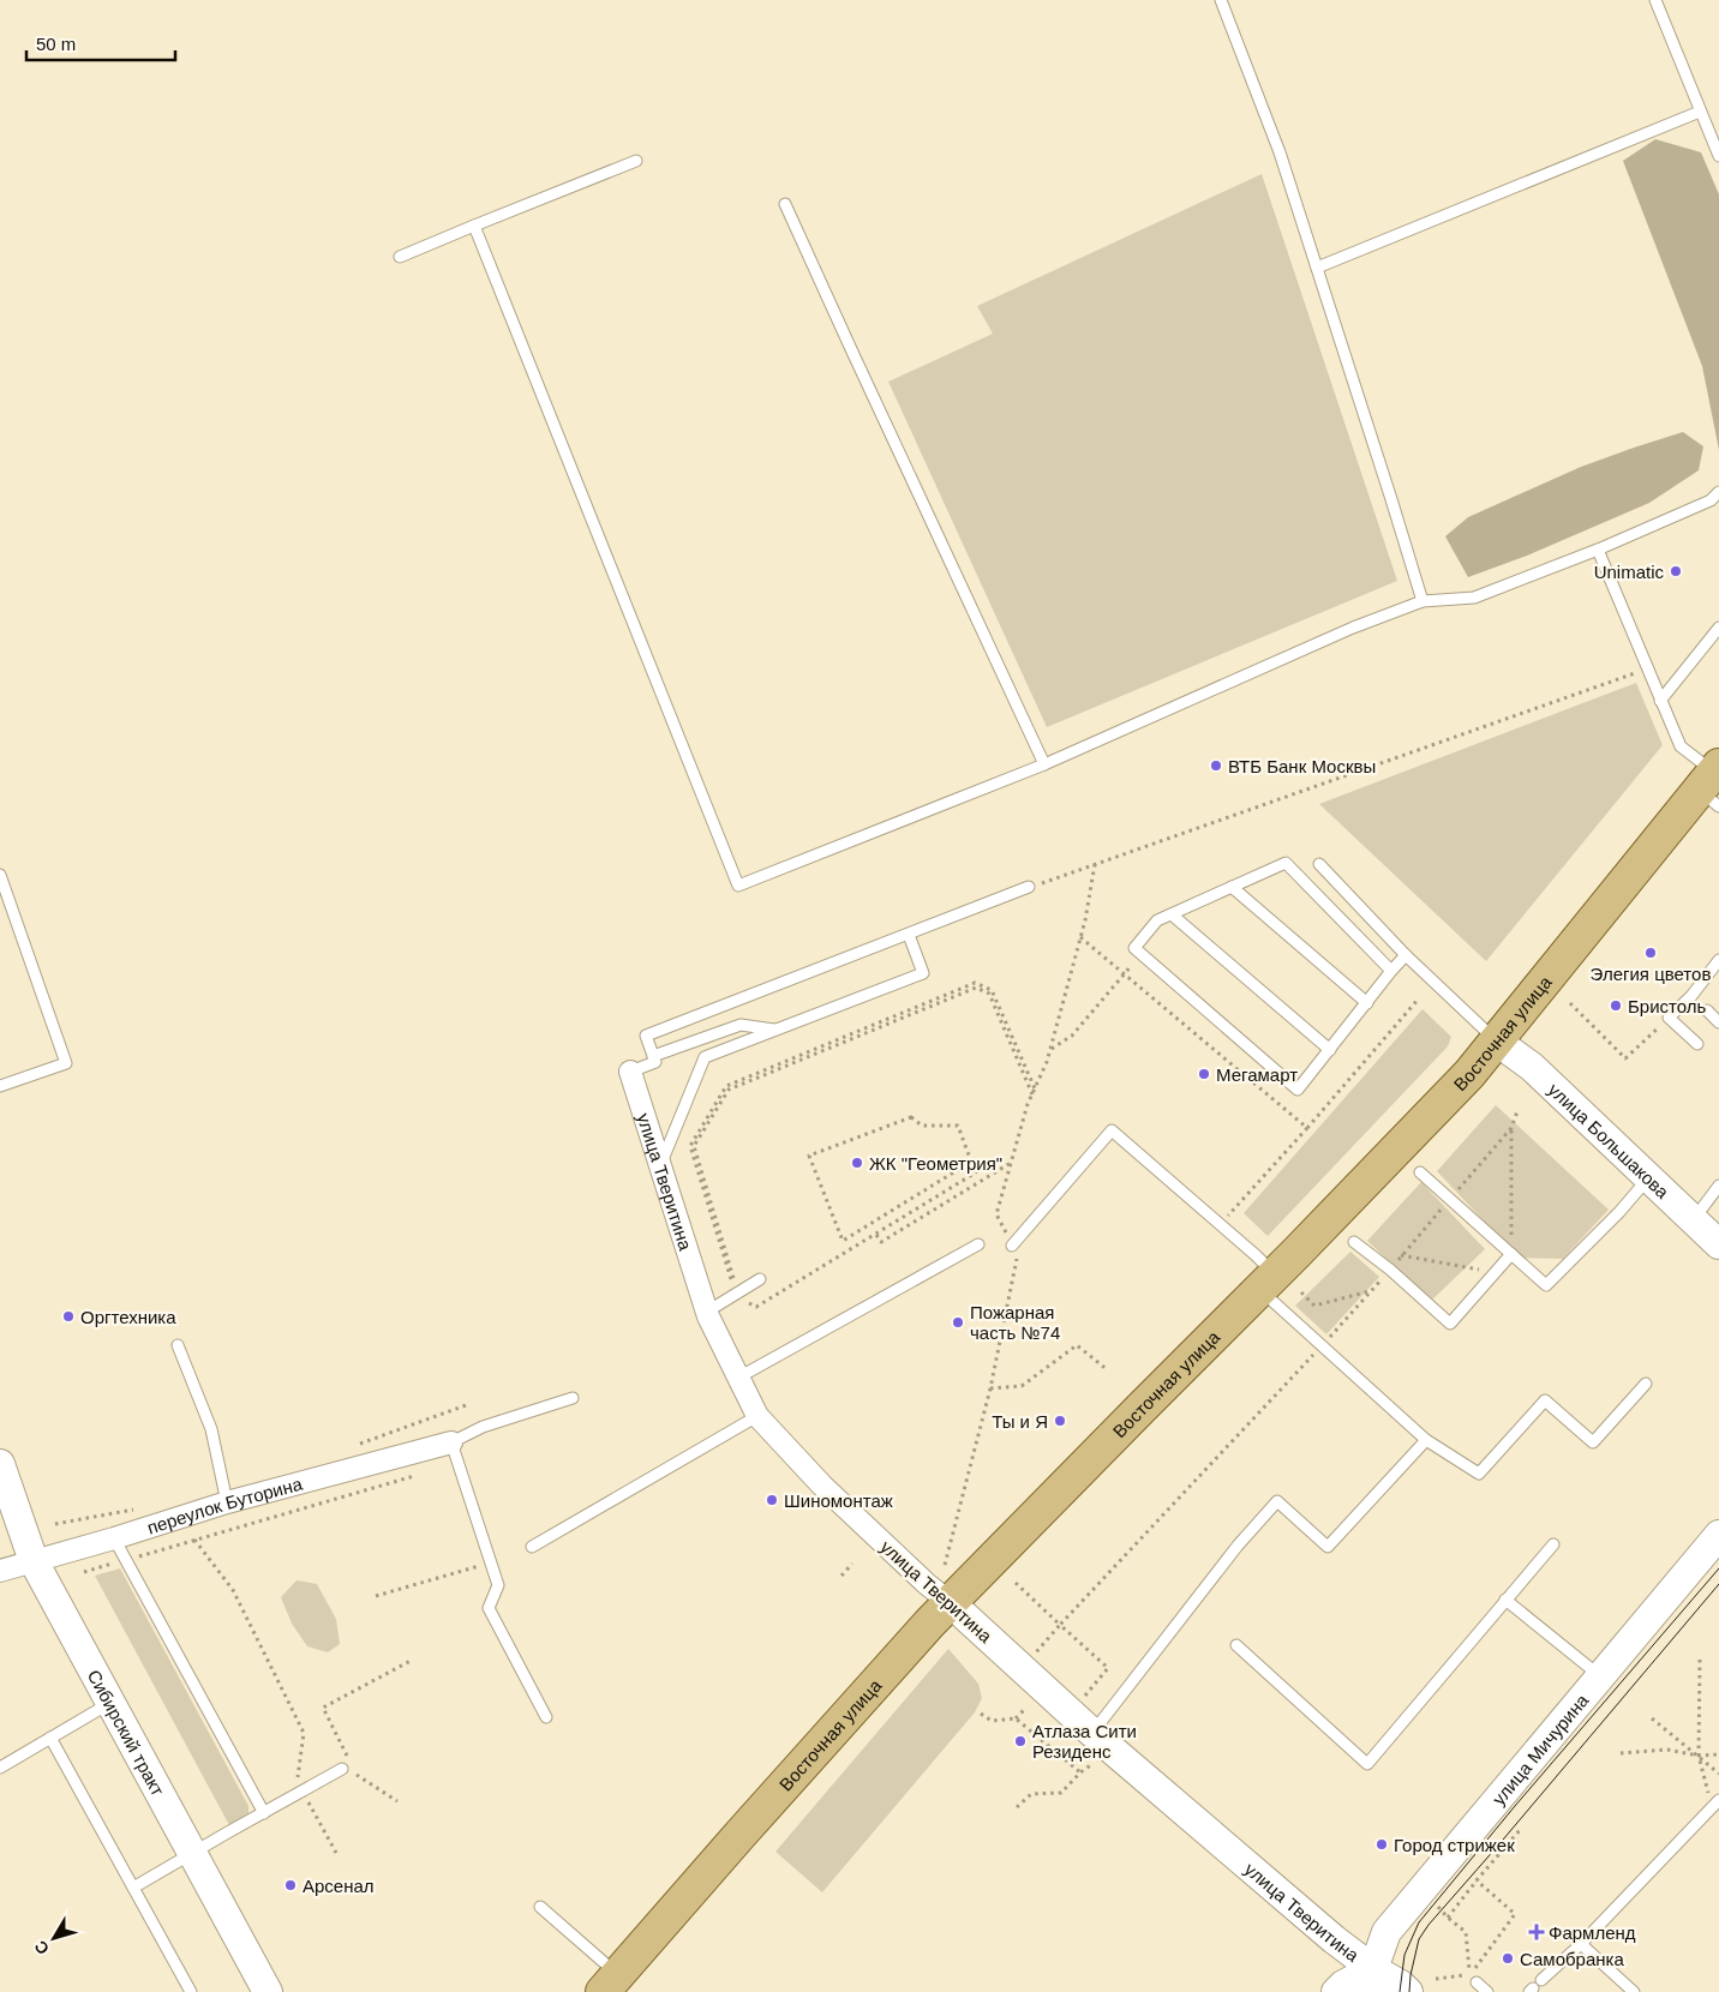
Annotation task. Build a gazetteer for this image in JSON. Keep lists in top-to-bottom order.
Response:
{
  "streets": {
    "main road": ["Восточная улица"],
    "street": [
      "улица Большакова",
      "улица Тверитина",
      "переулок Буторина",
      "Сибирский тракт",
      "улица Мичурина"
    ]
  },
  "crossings": [
    ["Восточная улица", "улица Большакова"],
    ["Восточная улица", "улица Тверитина"],
    ["улица Тверитина", "улица Мичурина"],
    ["переулок Буторина", "Сибирский тракт"]
  ],
  "places": {
    "other": [
      "Unimatic",
      "ВТБ Банк Москвы",
      "Элегия цветов",
      "Бристоль",
      "Мегамарт",
      "ЖК \"Геометрия\"",
      "Оргтехника",
      "Пожарная часть №74",
      "Ты и Я",
      "Шиномонтаж",
      "Атлаза Сити Резиденс",
      "Город стрижек",
      "Арсенал",
      "Самобранка"
    ],
    "health": ["Фармленд"]
  },
  "scale_bar": "50 m",
  "north": "bottom left"
}
